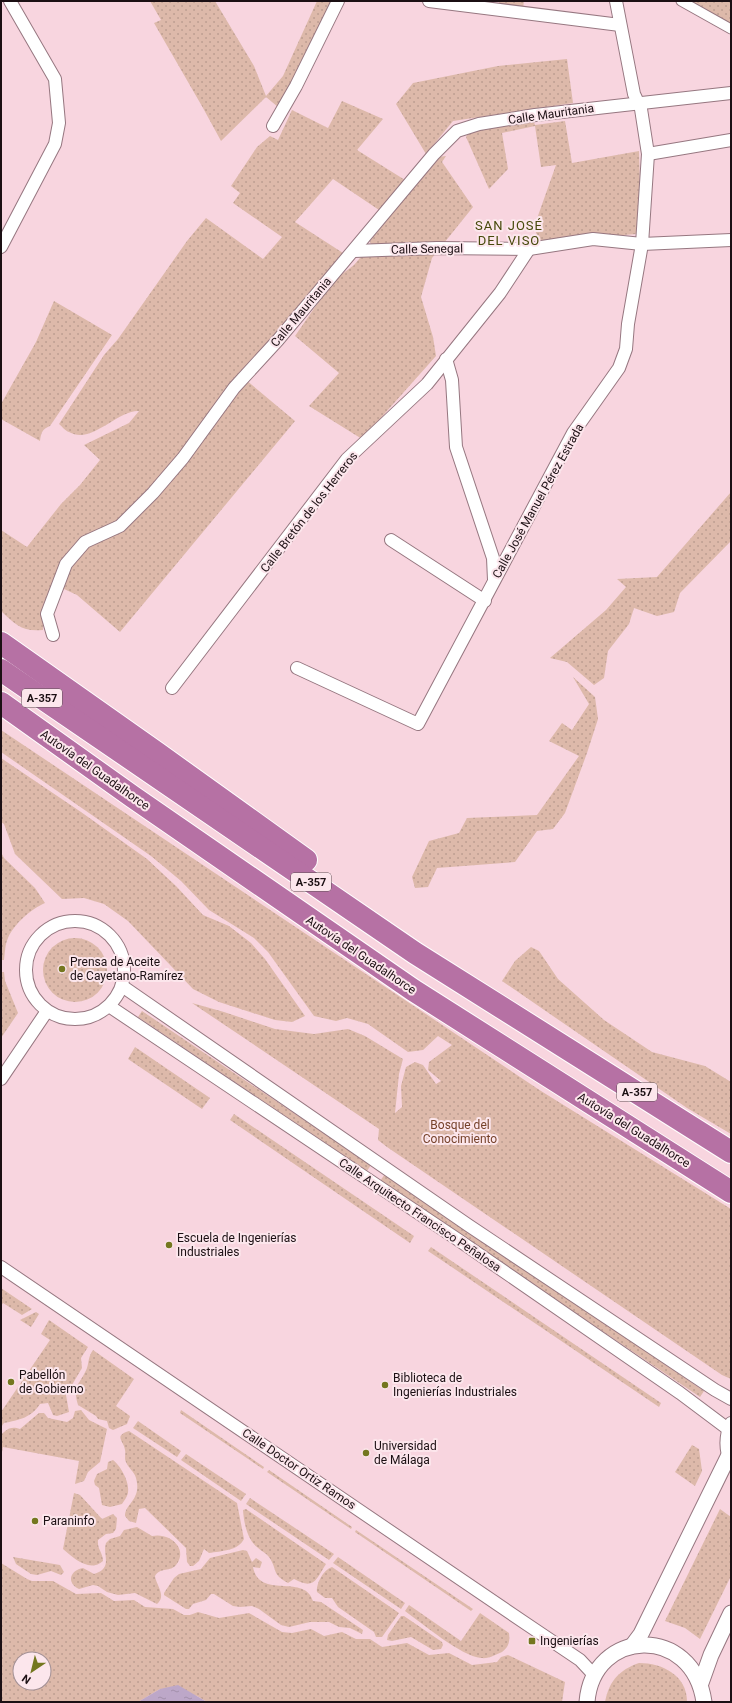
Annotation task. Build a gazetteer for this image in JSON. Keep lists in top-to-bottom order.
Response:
{
  "streets": {
    "highway": ["A-357", "Autovía del Guadalhorce"],
    "street": [
      "Calle Mauritania",
      "Calle Senegal",
      "Calle José Manuel Pérez Estrada",
      "Calle Bretón de los Herreros",
      "Calle Arquitecto Francisco Peñalosa",
      "Calle Doctor Ortiz Ramos"
    ]
  },
  "crossings": [
    ["Calle Mauritania", "Calle Senegal"],
    ["Calle Mauritania", "Calle José Manuel Pérez Estrada"],
    ["Calle Senegal", "Calle José Manuel Pérez Estrada"],
    ["Calle Senegal", "Calle Bretón de los Herreros"]
  ],
  "districts": ["SAN JOSÉ DEL VISO"],
  "parks": ["Bosque del Conocimiento"],
  "places": {
    "other": [
      "Prensa de Aceite de Cayetano-Ramírez",
      "Escuela de Ingenierías Industriales",
      "Pabellón de Gobierno",
      "Biblioteca de Ingenierías Industriales",
      "Universidad de Málaga",
      "Paraninfo"
    ],
    "transit": ["Ingenierías"]
  },
  "north": "bottom left"
}
